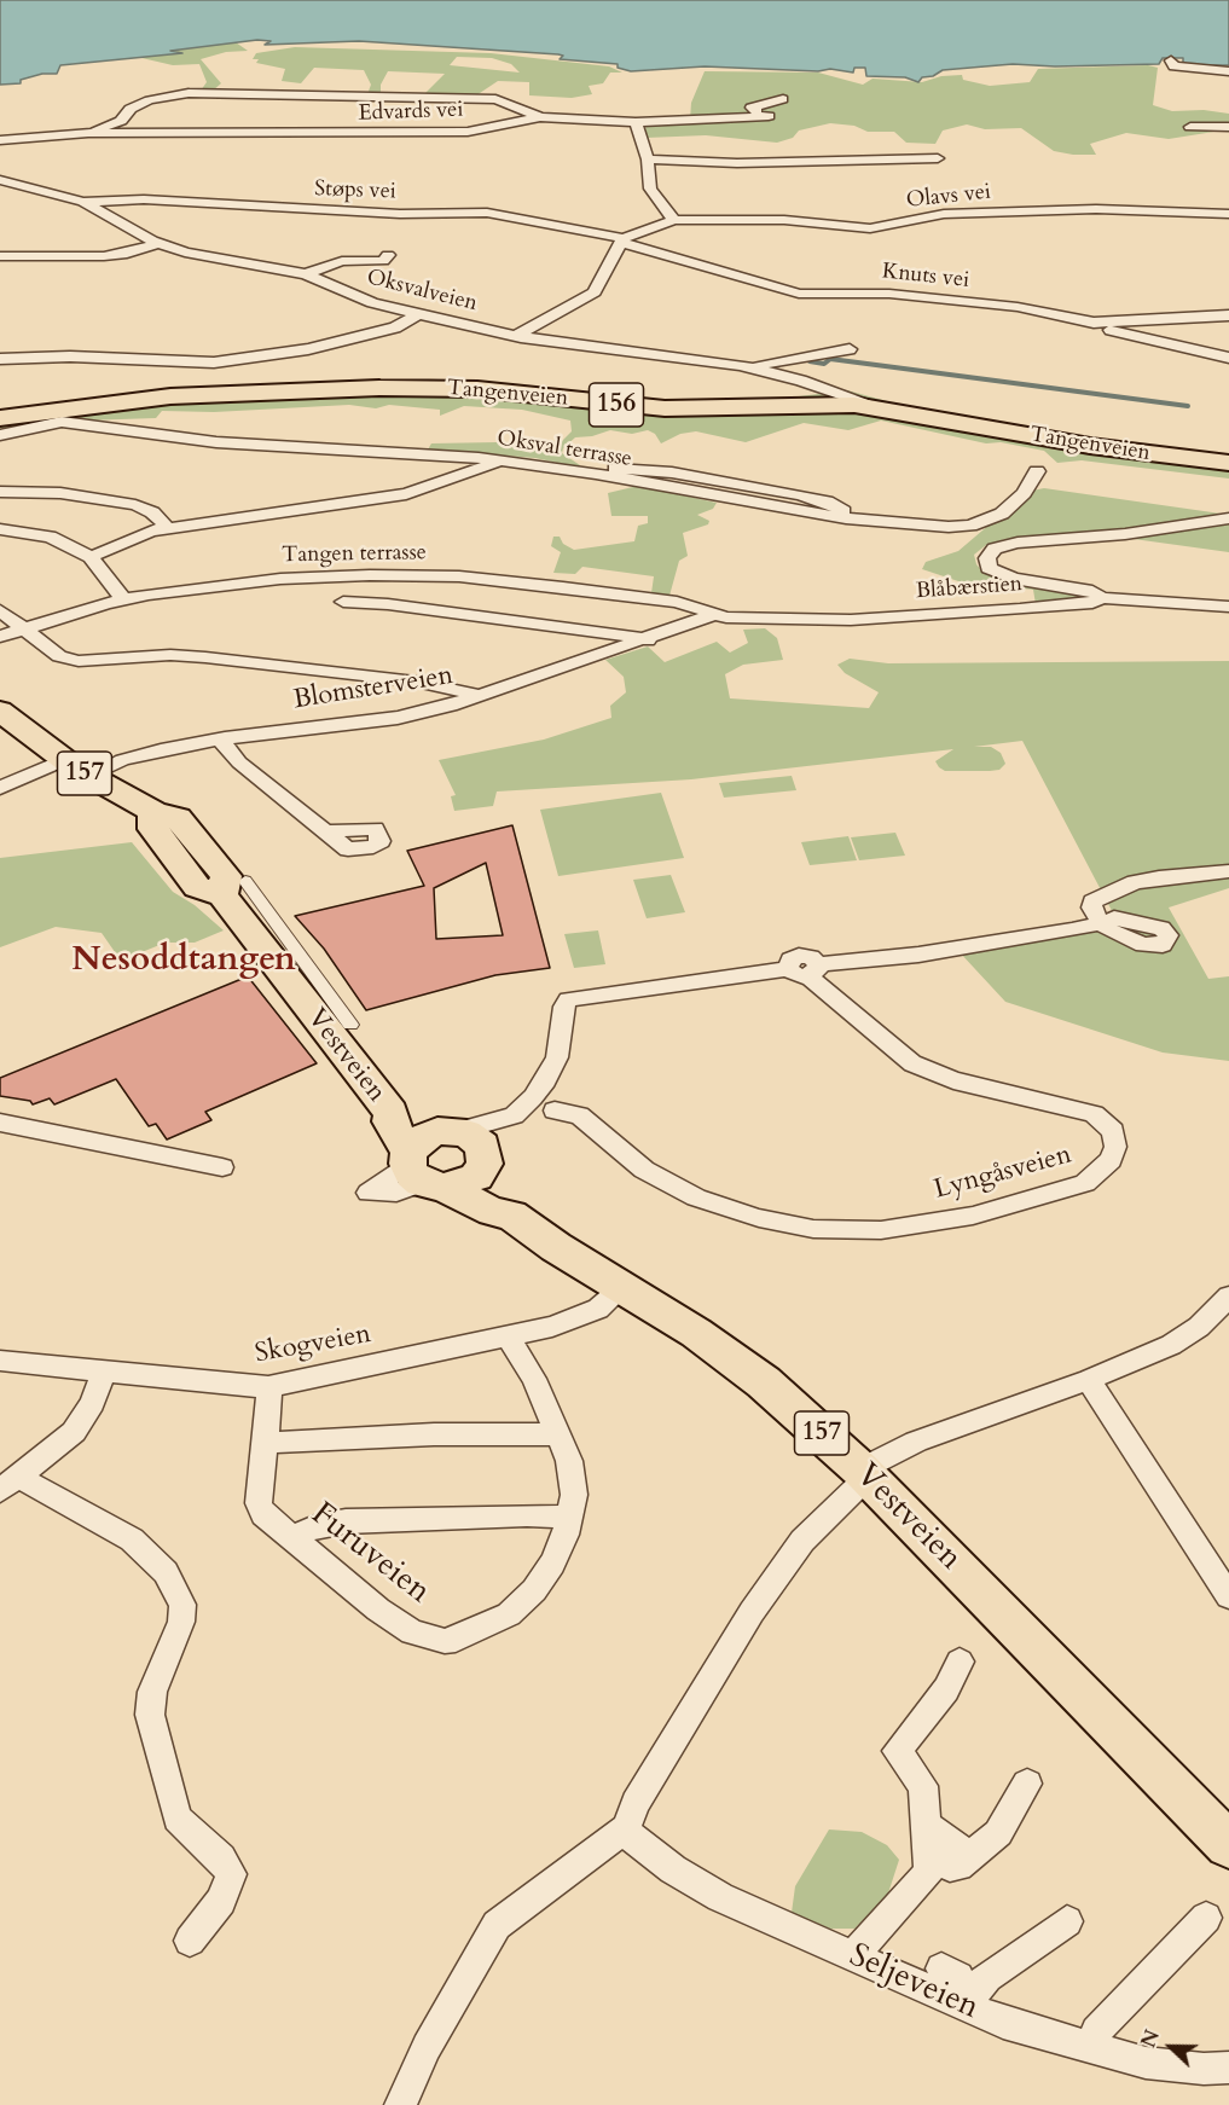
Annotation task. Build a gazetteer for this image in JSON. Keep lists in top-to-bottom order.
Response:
{
  "streets": {
    "main road": [
      "Tangenveien",
      "156",
      "157",
      "Vestveien"
    ],
    "street": [
      "Edvards vei",
      "Støps vei",
      "Olavs vei",
      "Knuts vei",
      "Oksvalveien",
      "Oksval terrasse",
      "Tangen terrasse",
      "Blåbærstien",
      "Blomsterveien",
      "Lyngåsveien",
      "Skogveien",
      "Furuveien",
      "Seljeveien"
    ]
  },
  "crossings": [
    ["Støps vei", "Olavs vei"],
    ["Støps vei", "Knuts vei"],
    ["Støps vei", "Oksvalveien"],
    ["Olavs vei", "Knuts vei"],
    ["Oksvalveien", "Tangenveien"],
    ["Tangenveien", "Oksval terrasse"],
    ["Tangen terrasse", "Blåbærstien"],
    ["Tangen terrasse", "Blomsterveien"],
    ["Blåbærstien", "Blomsterveien"],
    ["Blomsterveien", "Vestveien"],
    ["157", "Vestveien"],
    ["Vestveien", "Skogveien"],
    ["Skogveien", "Furuveien"]
  ],
  "districts": ["Nesoddtangen"],
  "north": "left"
}
